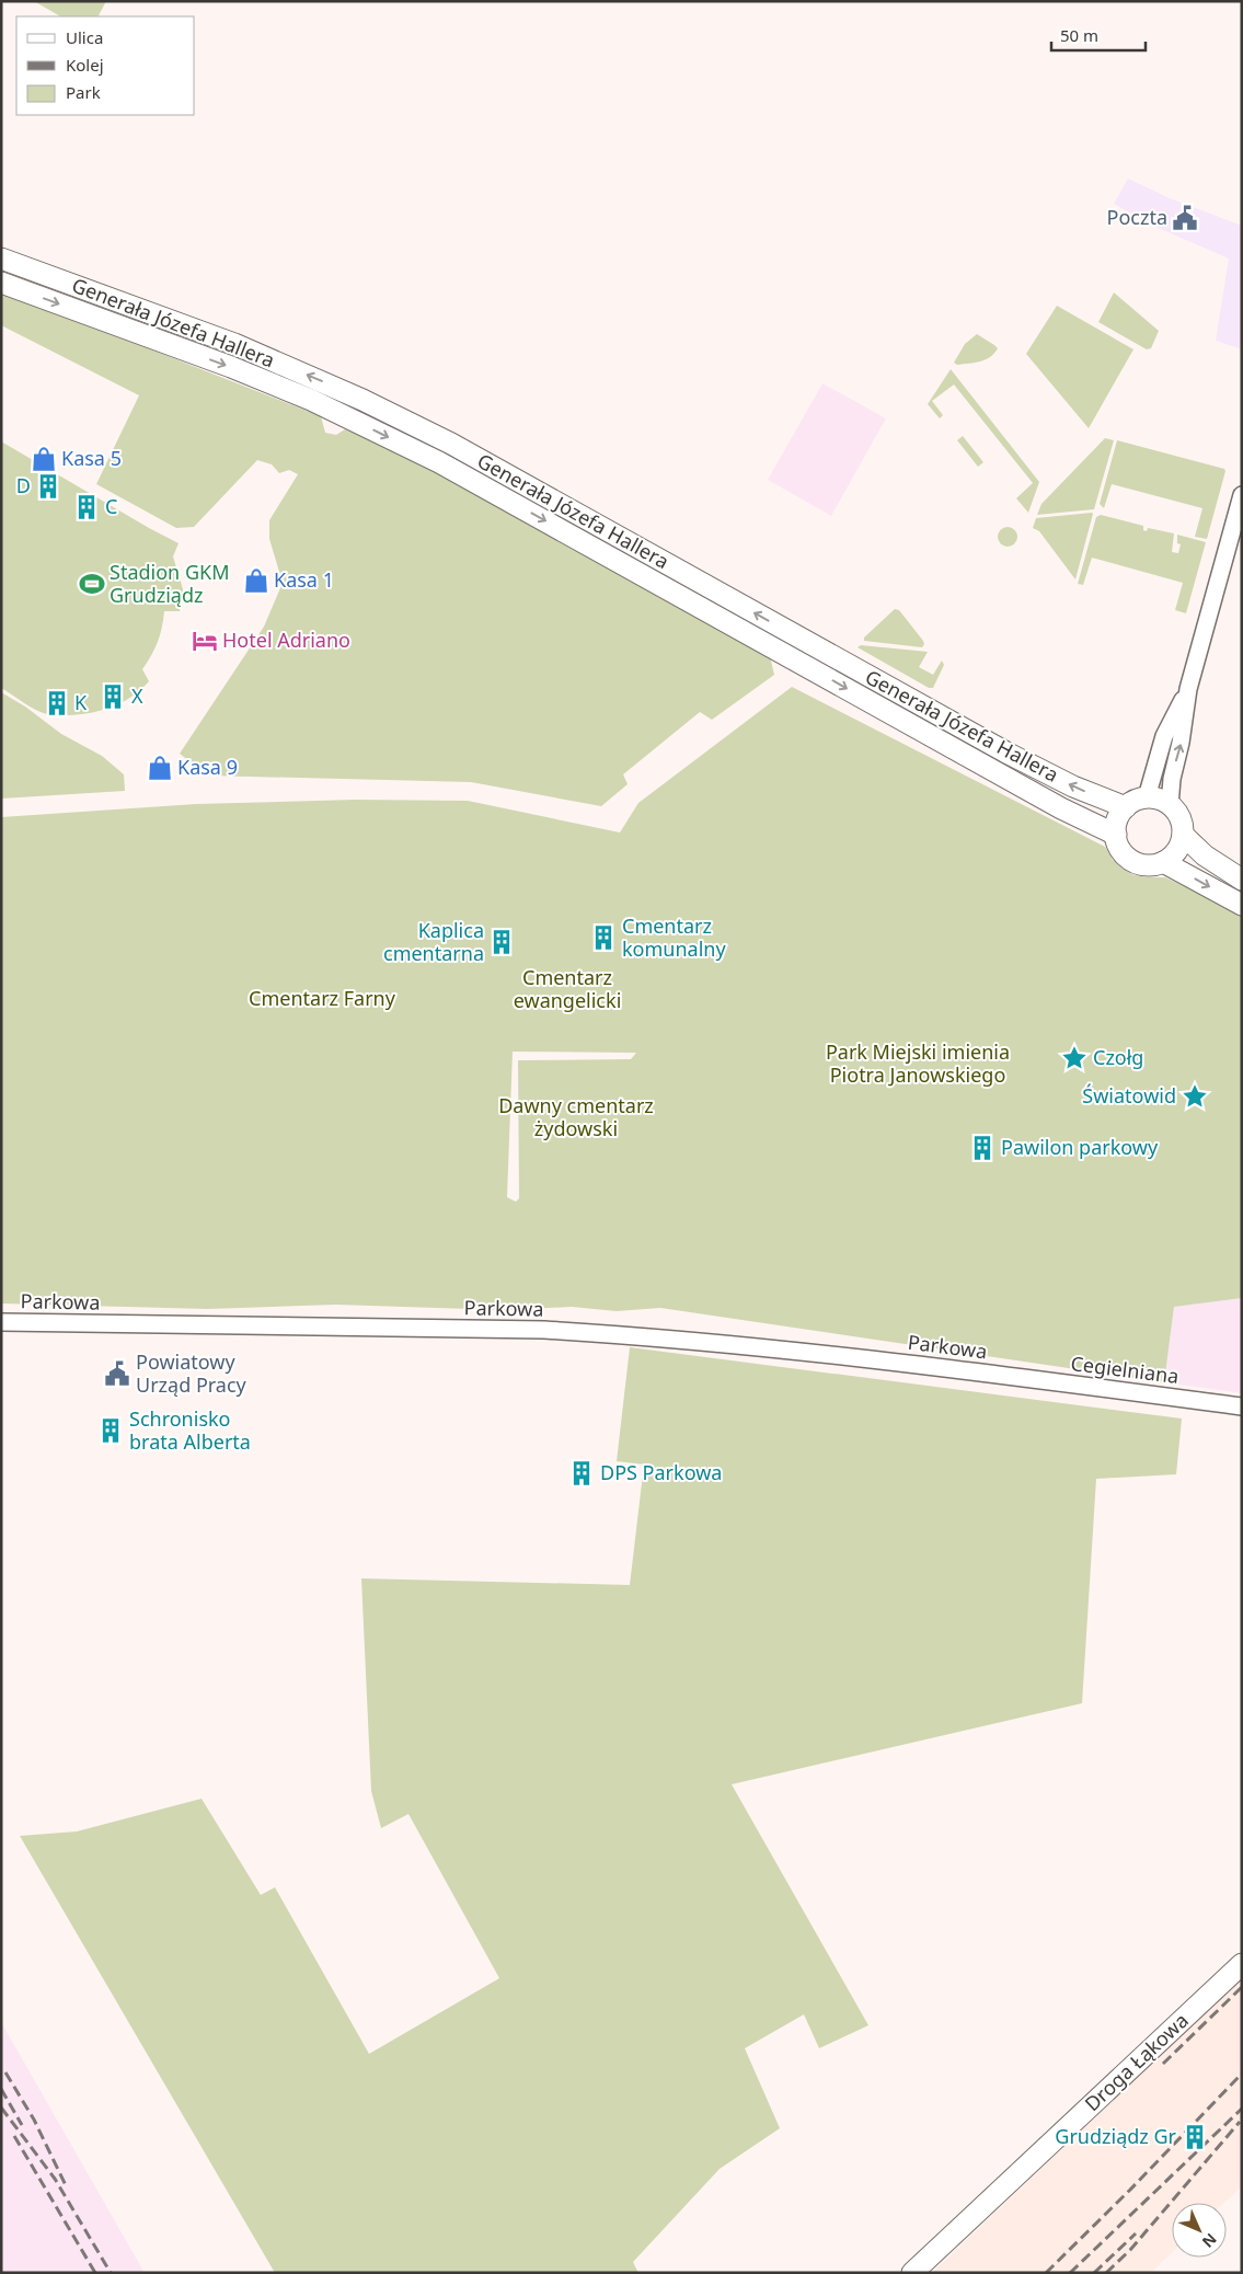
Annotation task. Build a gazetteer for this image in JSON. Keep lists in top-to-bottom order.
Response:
{
  "streets": {
    "main road": ["Generała Józefa Hallera", "Droga Łąkowa"],
    "street": ["Parkowa", "Cegielniana"]
  },
  "crossings": [
    ["Parkowa", "Cegielniana"]
  ],
  "parks": [
    "Cmentarz ewangelicki",
    "Cmentarz Farny",
    "Park Miejski imienia Piotra Janowskiego",
    "Dawny cmentarz żydowski"
  ],
  "places": {
    "public building": ["Poczta", "Powiatowy Urząd Pracy"],
    "shop": ["Kasa 5", "Kasa 1", "Kasa 9"],
    "building": [
      "D",
      "C",
      "X",
      "K",
      "Cmentarz komunalny",
      "Kaplica cmentarna",
      "Pawilon parkowy",
      "Schronisko brata Alberta",
      "DPS Parkowa",
      "Grudziądz Gr"
    ],
    "sports": ["Stadion GKM Grudziądz"],
    "hotel": ["Hotel Adriano"],
    "place": ["Czołg", "Światowid"]
  },
  "legend": ["Ulica", "Kolej", "Park"],
  "scale_bar": "50 m",
  "north": "bottom right"
}
